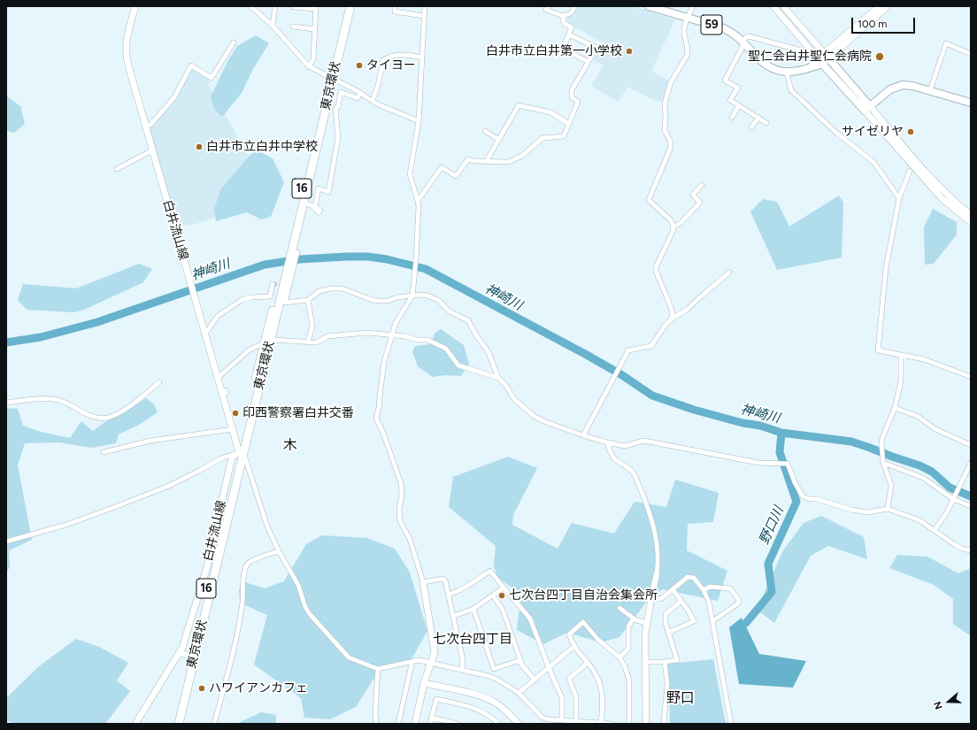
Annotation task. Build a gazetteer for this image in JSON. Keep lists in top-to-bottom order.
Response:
{
  "streets": {
    "highway": ["東京環状", "16"],
    "main road": ["59", "白井流山線"]
  },
  "crossings": [
    ["東京環状", "白井流山線"]
  ],
  "districts": ["木", "七次台四丁目", "野口"],
  "water": ["神崎川", "野口川"],
  "places": [
    "白井市立白井第一小学校",
    "聖仁会白井聖仁会病院",
    "タイヨー",
    "サイゼリヤ",
    "白井市立白井中学校",
    "印西警察署白井交番",
    "七次台四丁目自治会集会所",
    "ハワイアンカフェ"
  ],
  "scale_bar": "100 m",
  "north": "left"
}
